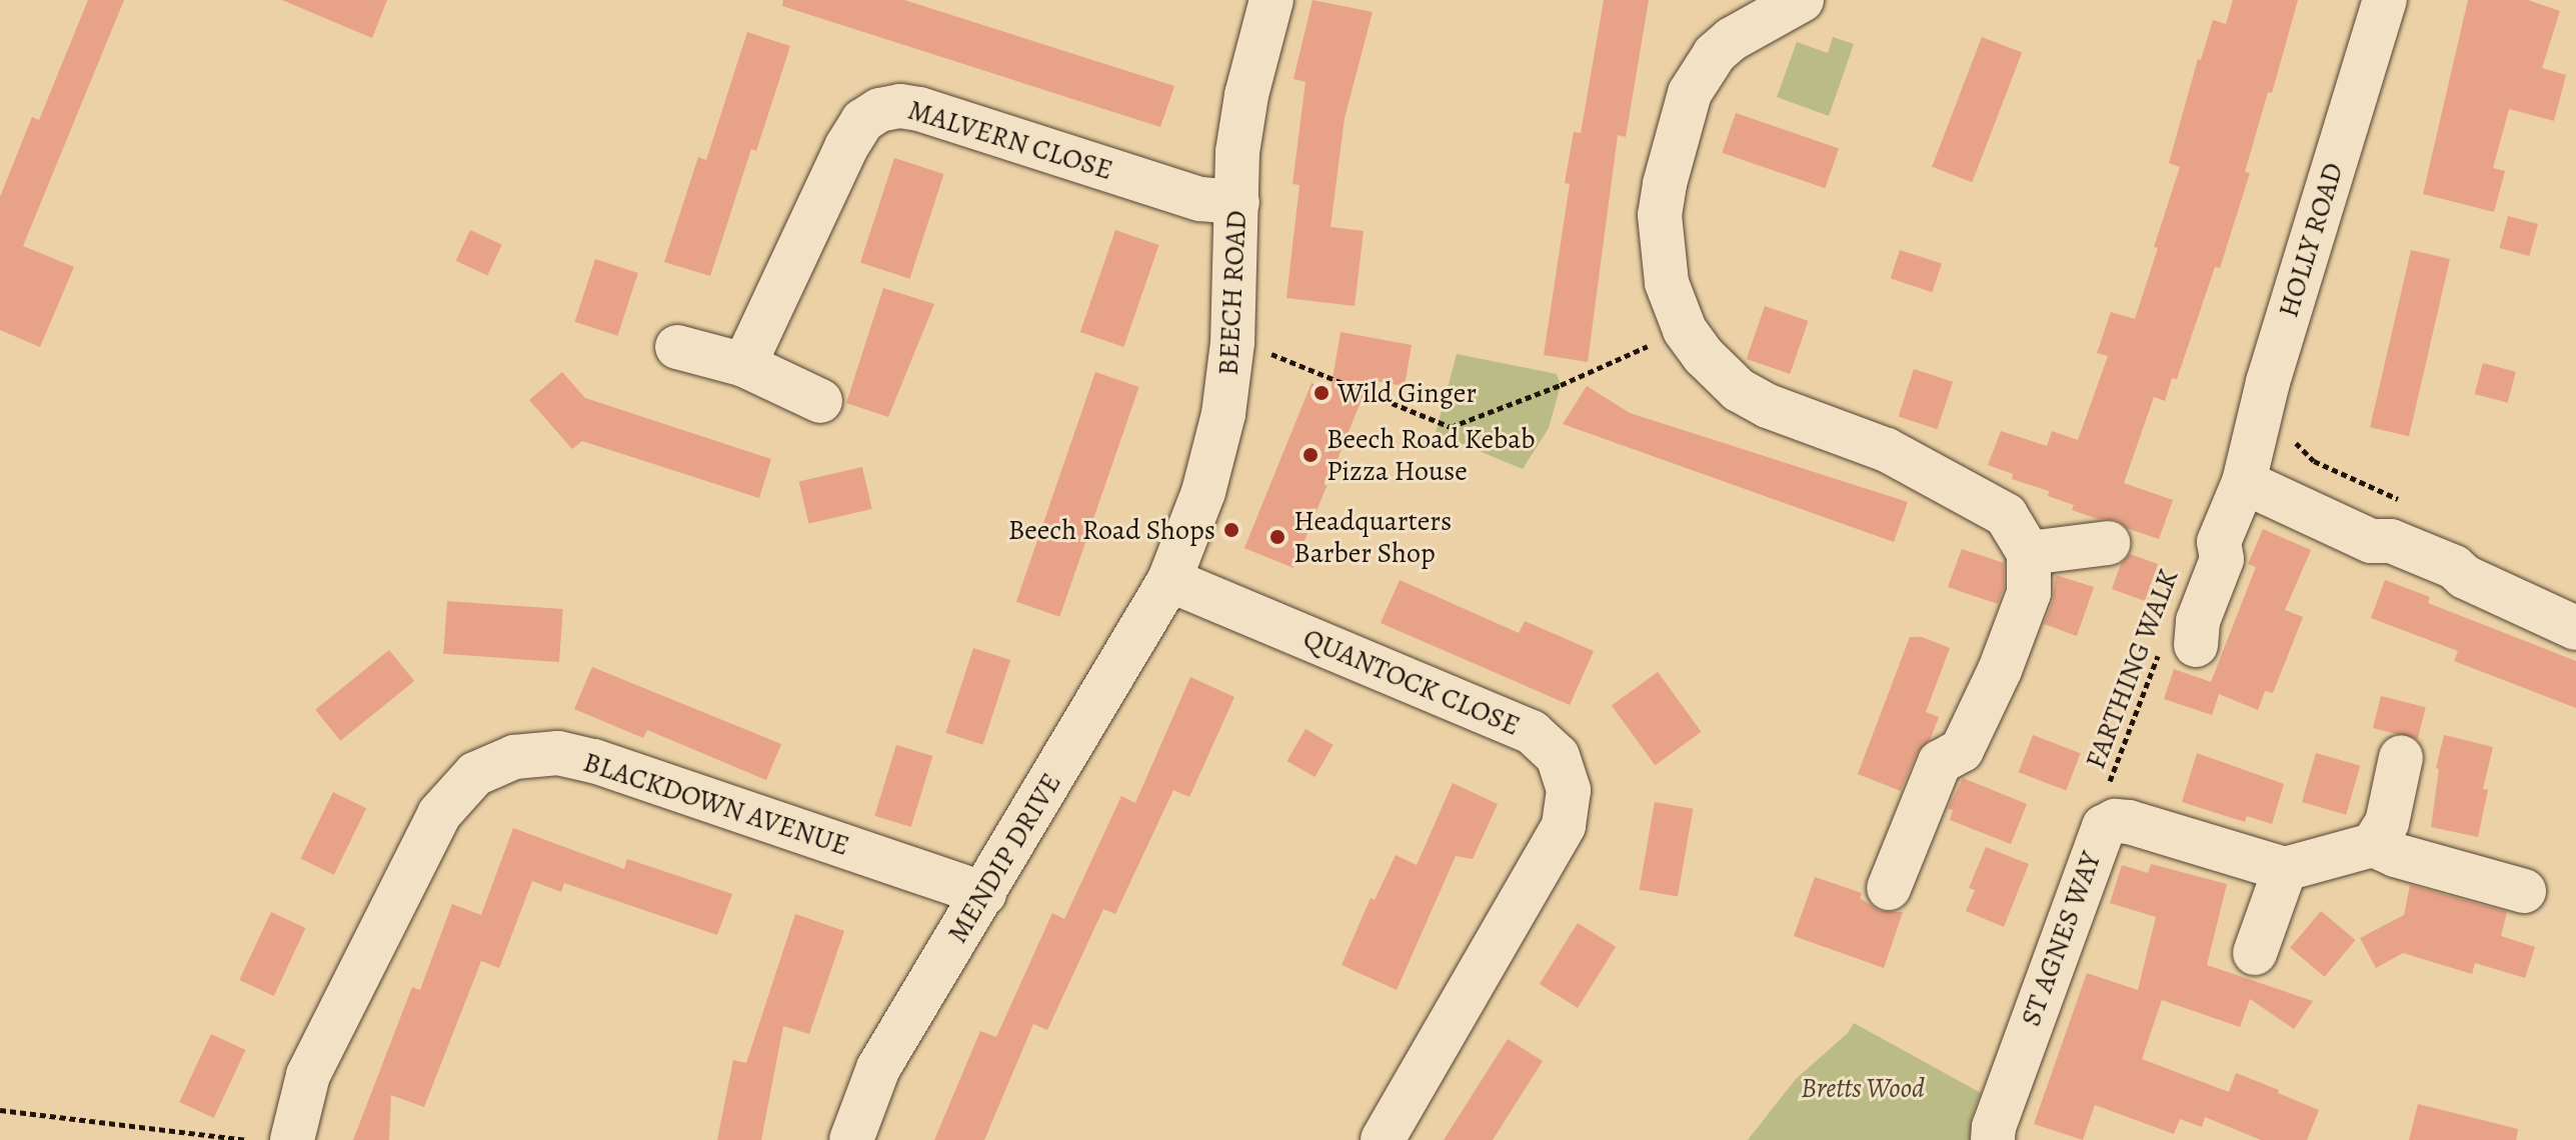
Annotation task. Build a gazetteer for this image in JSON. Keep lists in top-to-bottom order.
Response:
{
  "streets": {
    "street": [
      "MALVERN CLOSE",
      "HOLLY ROAD",
      "BEECH ROAD",
      "QUANTOCK CLOSE",
      "BLACKDOWN AVENUE",
      "MENDIP DRIVE",
      "ST AGNES WAY"
    ],
    "path": ["FARTHING WALK"]
  },
  "crossings": [
    ["MALVERN CLOSE", "BEECH ROAD"],
    ["HOLLY ROAD", "FARTHING WALK"],
    ["BEECH ROAD", "QUANTOCK CLOSE"],
    ["BEECH ROAD", "MENDIP DRIVE"],
    ["FARTHING WALK", "ST AGNES WAY"],
    ["QUANTOCK CLOSE", "MENDIP DRIVE"],
    ["BLACKDOWN AVENUE", "MENDIP DRIVE"]
  ],
  "parks": ["Bretts Wood"],
  "places": [
    "Wild Ginger",
    "Beech Road Kebab Pizza House",
    "Beech Road Shops",
    "Headquarters Barber Shop"
  ]
}
